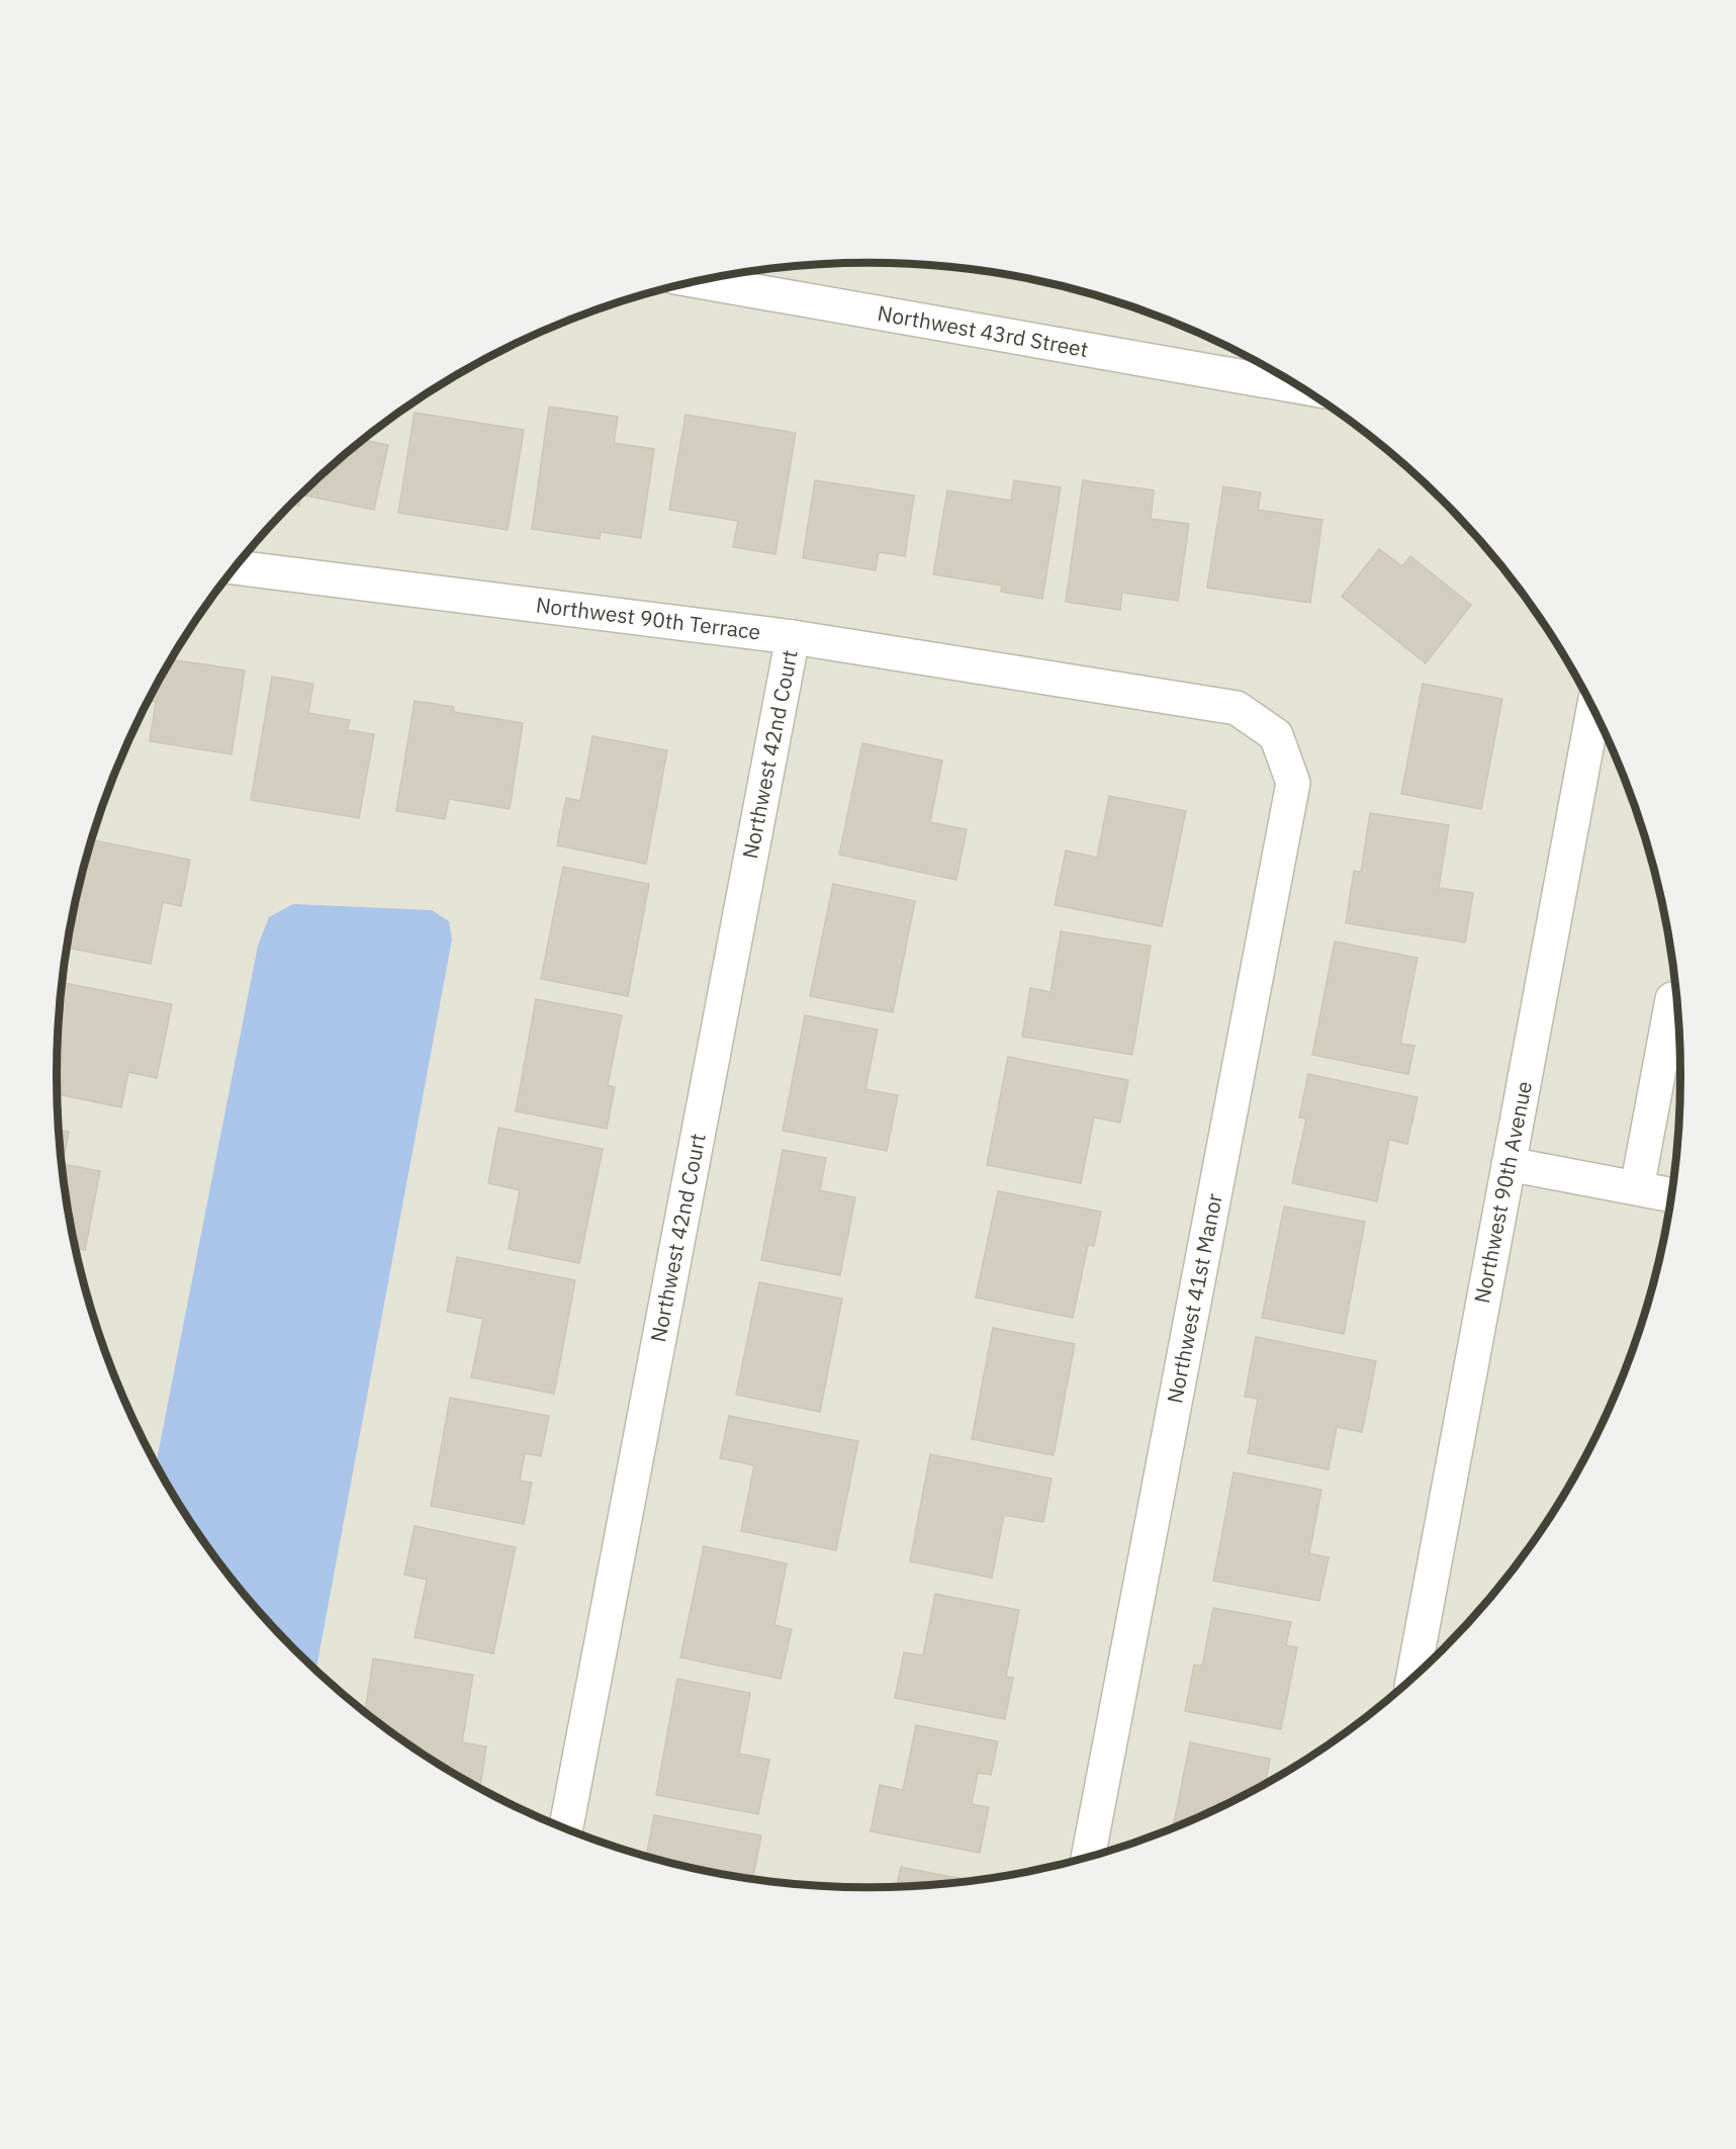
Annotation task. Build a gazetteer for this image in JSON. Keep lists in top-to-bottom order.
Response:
{
  "streets": {
    "street": [
      "Northwest 43rd Street",
      "Northwest 90th Terrace",
      "Northwest 42nd Court",
      "Northwest 90th Avenue",
      "Northwest 41st Manor"
    ]
  },
  "crossings": [
    ["Northwest 90th Terrace", "Northwest 42nd Court"],
    ["Northwest 90th Terrace", "Northwest 41st Manor"]
  ]
}
